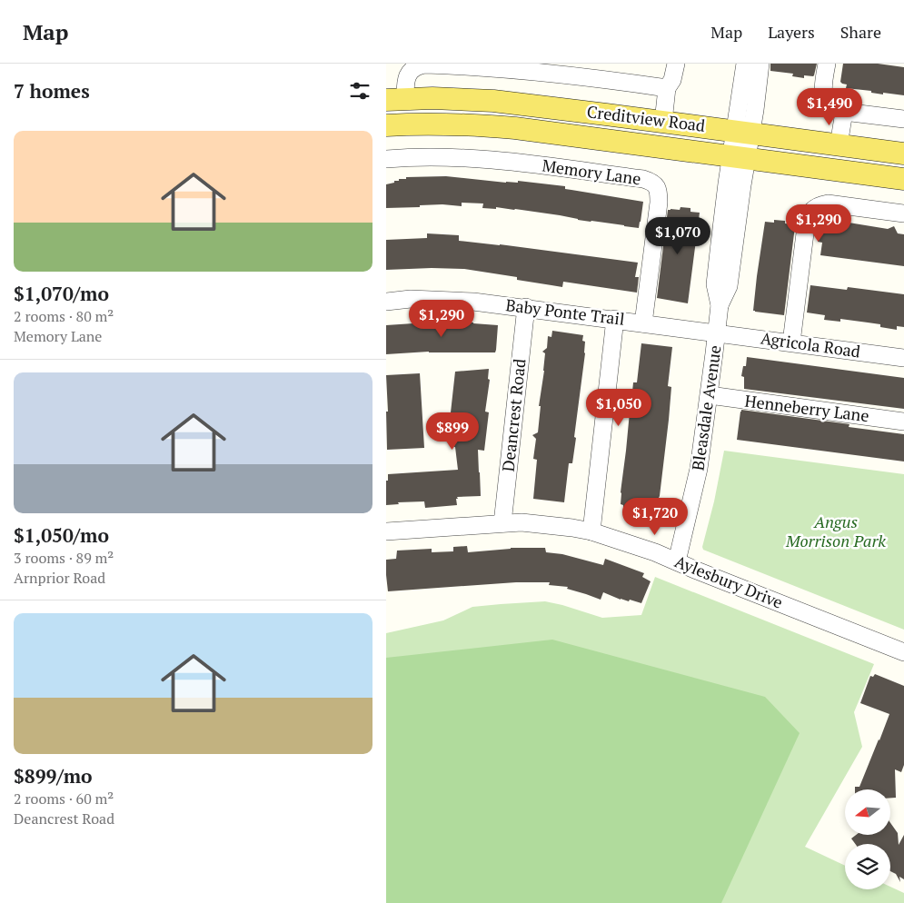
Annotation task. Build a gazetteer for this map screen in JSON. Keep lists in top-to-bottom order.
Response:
{
  "streets": {
    "main road": ["Creditview Road"],
    "street": [
      "Memory Lane",
      "Baby Ponte Trail",
      "Agricola Road",
      "Bleasdale Avenue",
      "Henneberry Lane",
      "Deancrest Road",
      "Aylesbury Drive"
    ]
  },
  "crossings": [
    ["Creditview Road", "Bleasdale Avenue"],
    ["Memory Lane", "Baby Ponte Trail"],
    ["Baby Ponte Trail", "Agricola Road"],
    ["Baby Ponte Trail", "Bleasdale Avenue"],
    ["Baby Ponte Trail", "Deancrest Road"],
    ["Agricola Road", "Bleasdale Avenue"],
    ["Bleasdale Avenue", "Henneberry Lane"],
    ["Bleasdale Avenue", "Aylesbury Drive"],
    ["Deancrest Road", "Aylesbury Drive"]
  ],
  "parks": ["Angus Morrison Park"],
  "north": "left",
  "page": {
    "header": "Map",
    "nav": ["Map", "Layers", "Share"],
    "heading": "7 homes",
    "price": [
      "$1,490",
      "$1,290",
      "$1,070",
      "$1,290",
      "$1,050",
      "$899",
      "$1,720"
    ],
    "list": [
      {
        "name": "$1,070/mo",
        "note": "2 rooms · 80 m² · Memory Lane"
      },
      {
        "name": "$1,050/mo",
        "note": "3 rooms · 89 m² · Arnprior Road"
      },
      {
        "name": "$899/mo",
        "note": "2 rooms · 60 m² · Deancrest Road"
      }
    ]
  }
}
